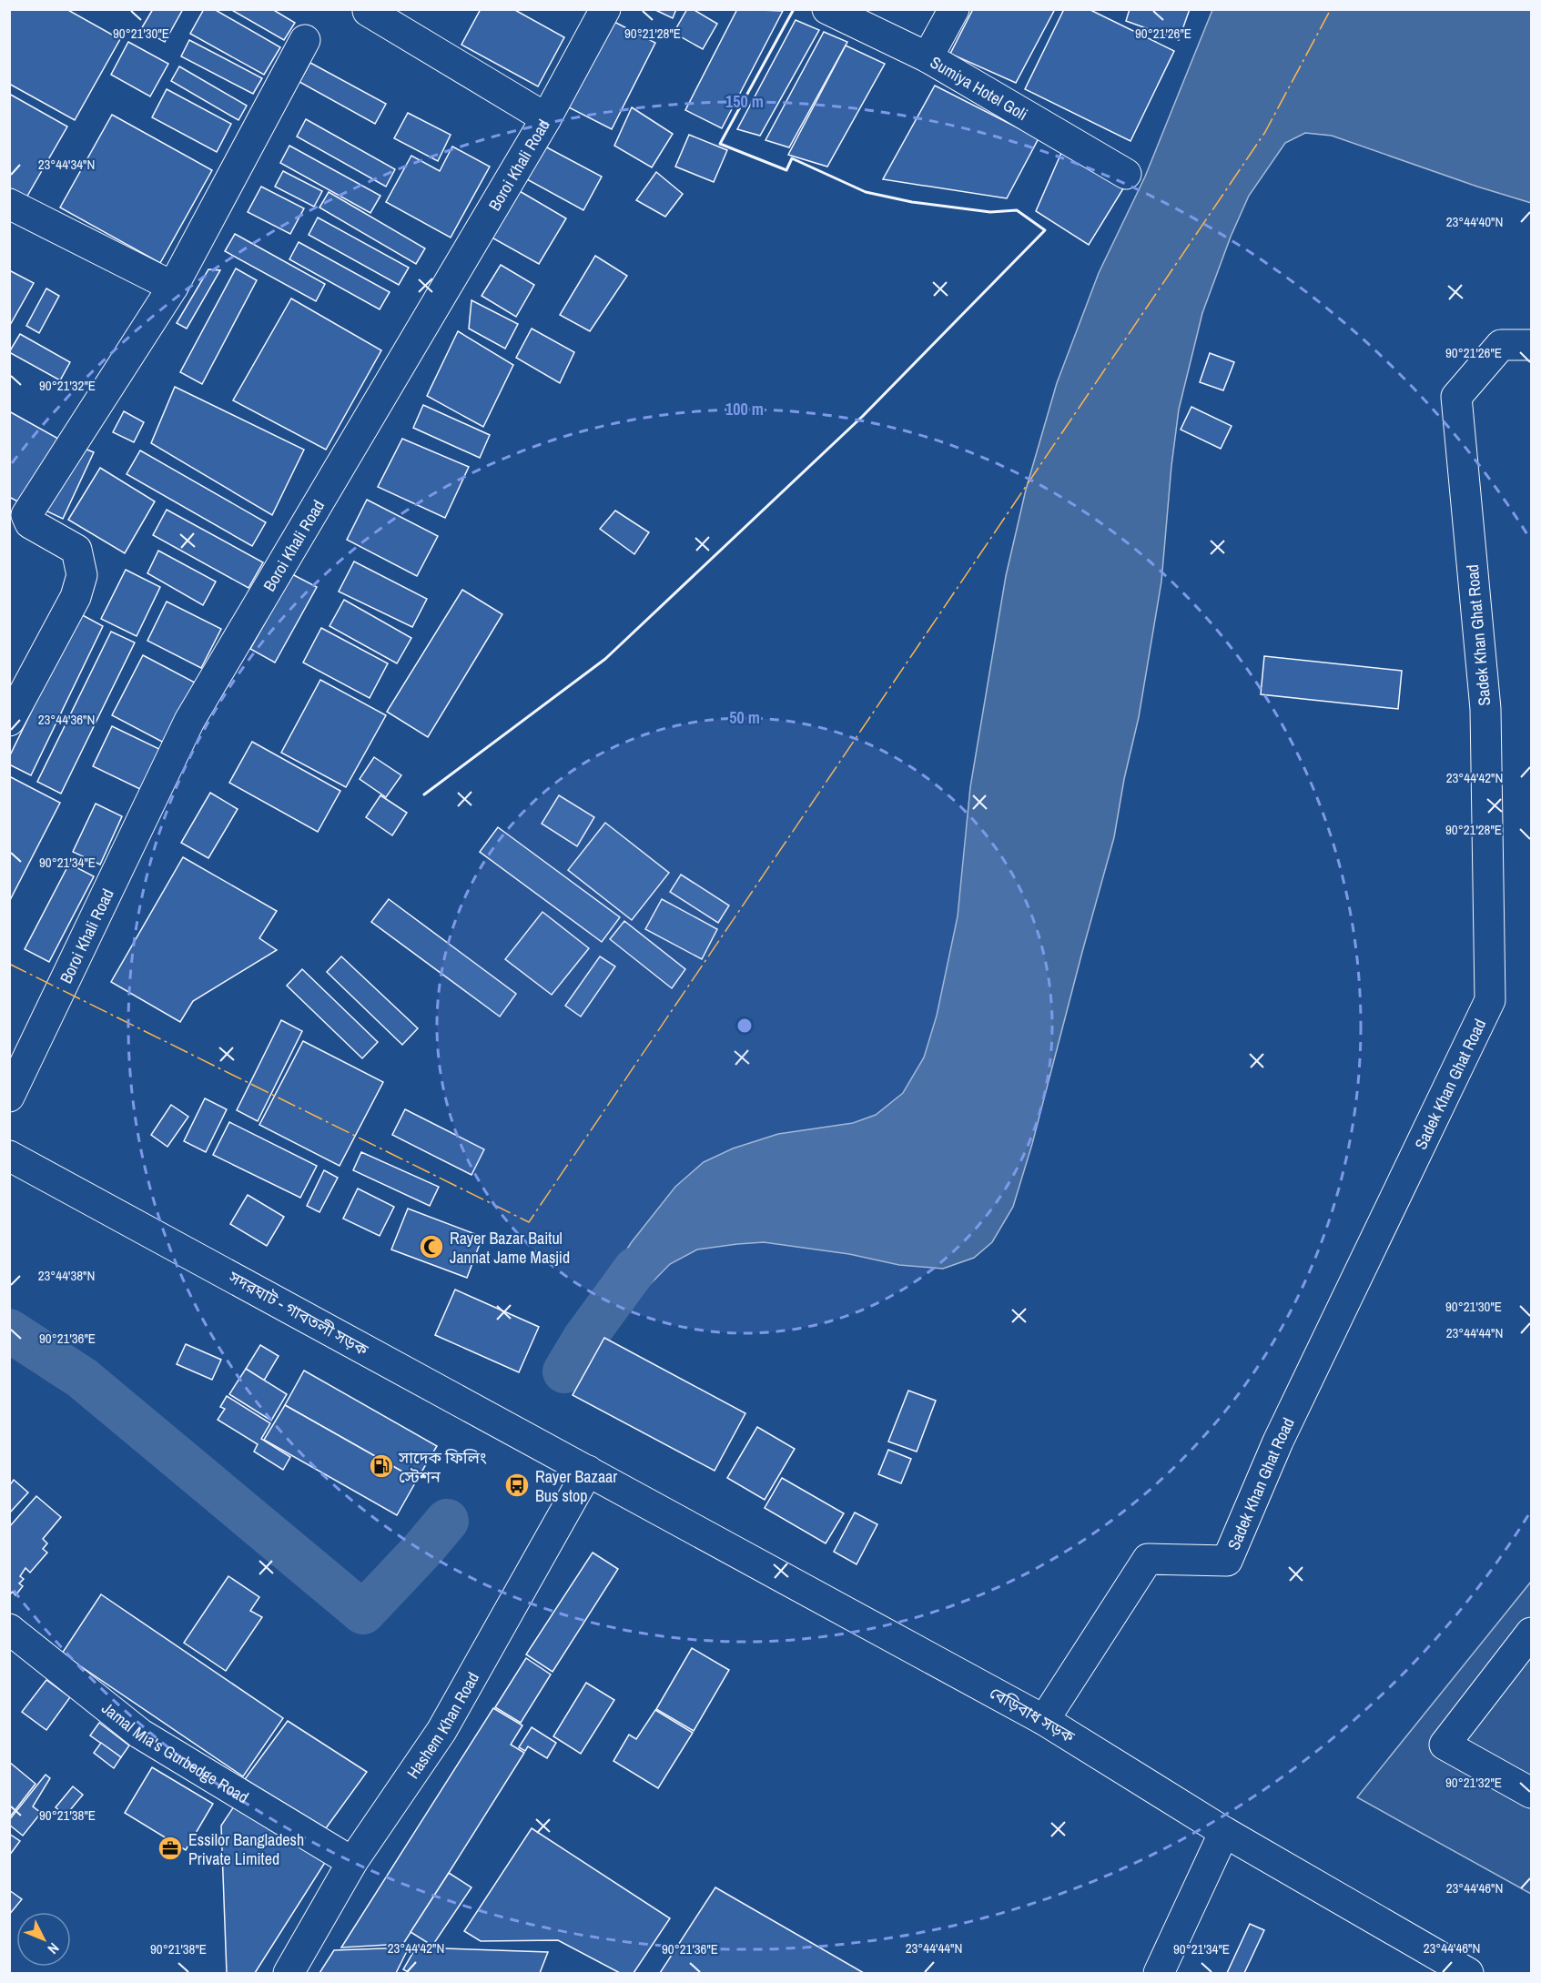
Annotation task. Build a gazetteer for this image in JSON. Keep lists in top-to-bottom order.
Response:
{
  "streets": {
    "main road": [
      "Sumiya Hotel Goli",
      "Boroi Khali Road",
      "Sadek Khan Ghat Road",
      "সদরঘাট - গাবতলী সড়ক",
      "বেড়িবাধ সড়ক",
      "Hashem Khan Road",
      "Jamal Mia's Gurbedge Road"
    ]
  },
  "crossings": [
    ["Sadek Khan Ghat Road", "বেড়িবাধ সড়ক"],
    ["সদরঘাট - গাবতলী সড়ক", "বেড়িবাধ সড়ক"],
    ["সদরঘাট - গাবতলী সড়ক", "Hashem Khan Road"],
    ["বেড়িবাধ সড়ক", "Hashem Khan Road"],
    ["Hashem Khan Road", "Jamal Mia's Gurbedge Road"]
  ],
  "places": {
    "mosque": ["Rayer Bazar Baitul Jannat Jame Masjid"],
    "fuel station": ["সাদেক ফিলিং স্টেশন"],
    "bus stop": ["Rayer Bazaar Bus stop"],
    "office": ["Essilor Bangladesh Private Limited"]
  },
  "north": "bottom right",
  "coordinates": [
    "90°21'30\"E",
    "90°21'28\"E",
    "90°21'26\"E",
    "23°44'34\"N",
    "23°44'40\"N",
    "90°21'32\"E",
    "23°44'36\"N",
    "23°44'42\"N",
    "90°21'34\"E",
    "23°44'38\"N",
    "23°44'44\"N",
    "90°21'36\"E",
    "90°21'38\"E",
    "23°44'46\"N"
  ],
  "rings": ["150 m", "100 m", "50 m"]
}
